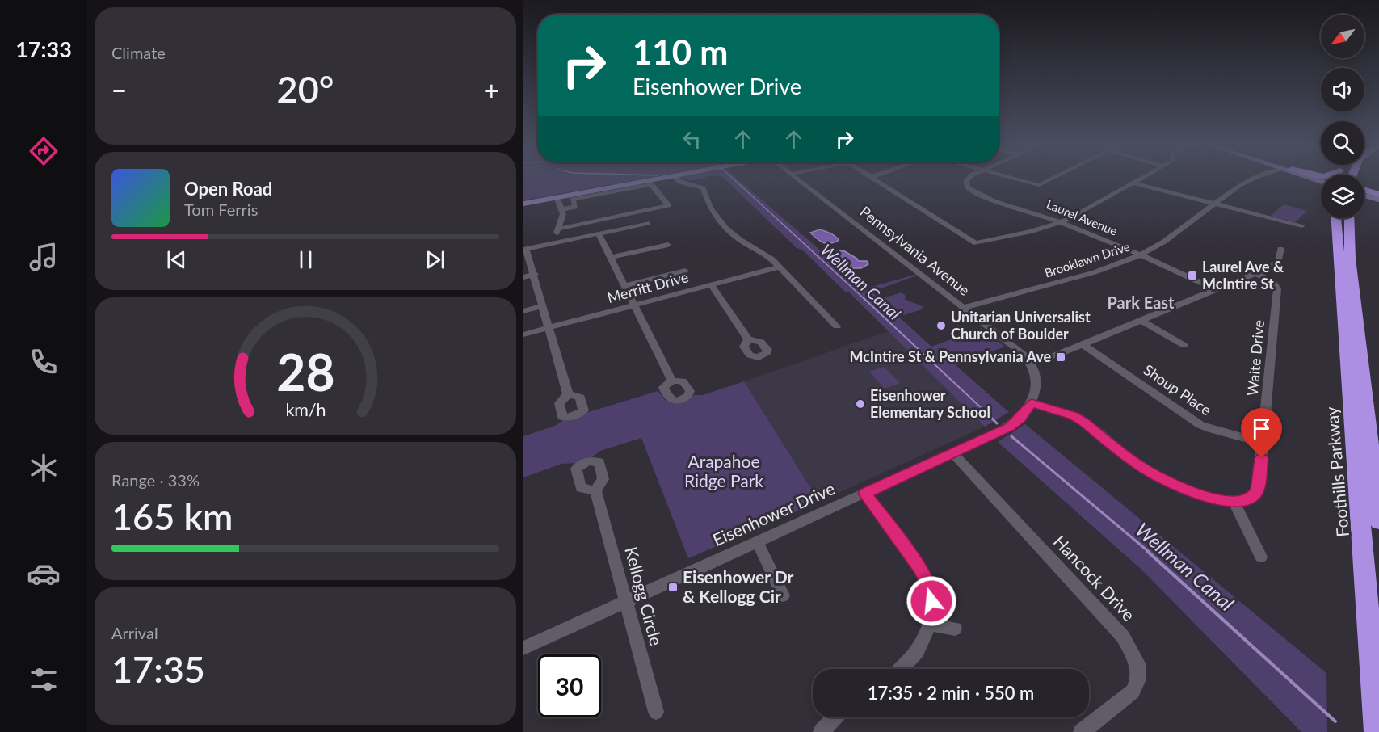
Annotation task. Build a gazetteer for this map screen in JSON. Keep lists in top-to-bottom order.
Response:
{
  "streets": {
    "highway": ["Foothills Parkway"],
    "street": [
      "Laurel Avenue",
      "Pennsylvania Avenue",
      "Brooklawn Drive",
      "Merritt Drive",
      "Waite Drive",
      "Shoup Place",
      "Eisenhower Drive",
      "Hancock Drive",
      "Kellogg Circle"
    ]
  },
  "crossings": [
    ["Laurel Avenue", "Brooklawn Drive"],
    ["Pennsylvania Avenue", "Brooklawn Drive"],
    ["Waite Drive", "Shoup Place"],
    ["Eisenhower Drive", "Hancock Drive"],
    ["Eisenhower Drive", "Kellogg Circle"]
  ],
  "districts": ["Park East"],
  "water": ["Wellman Canal"],
  "parks": ["Arapahoe Ridge Park"],
  "places": {
    "transit": ["Laurel Ave & McIntire St", "McIntire St & Pennsylvania Ave", "Eisenhower Dr & Kellogg Cir"],
    "other": ["Unitarian Universalist Church of Boulder", "Eisenhower Elementary School"]
  },
  "north": "bottom left",
  "page": {
    "tabs": "17:33",
    "tile": [
      "Climate",
      ["Range · 33%", "165 km"],
      ["Arrival", "17:35"]
    ],
    "turn": ["110 m", "Eisenhower Drive"],
    "heat": ["−", "20°", "+"],
    "song": ["Open Road", "Tom Ferris"],
    "limit": "30",
    "trip": "17:35 · 2 min · 550 m",
    "gauge": ["28", "km/h"]
  }
}
